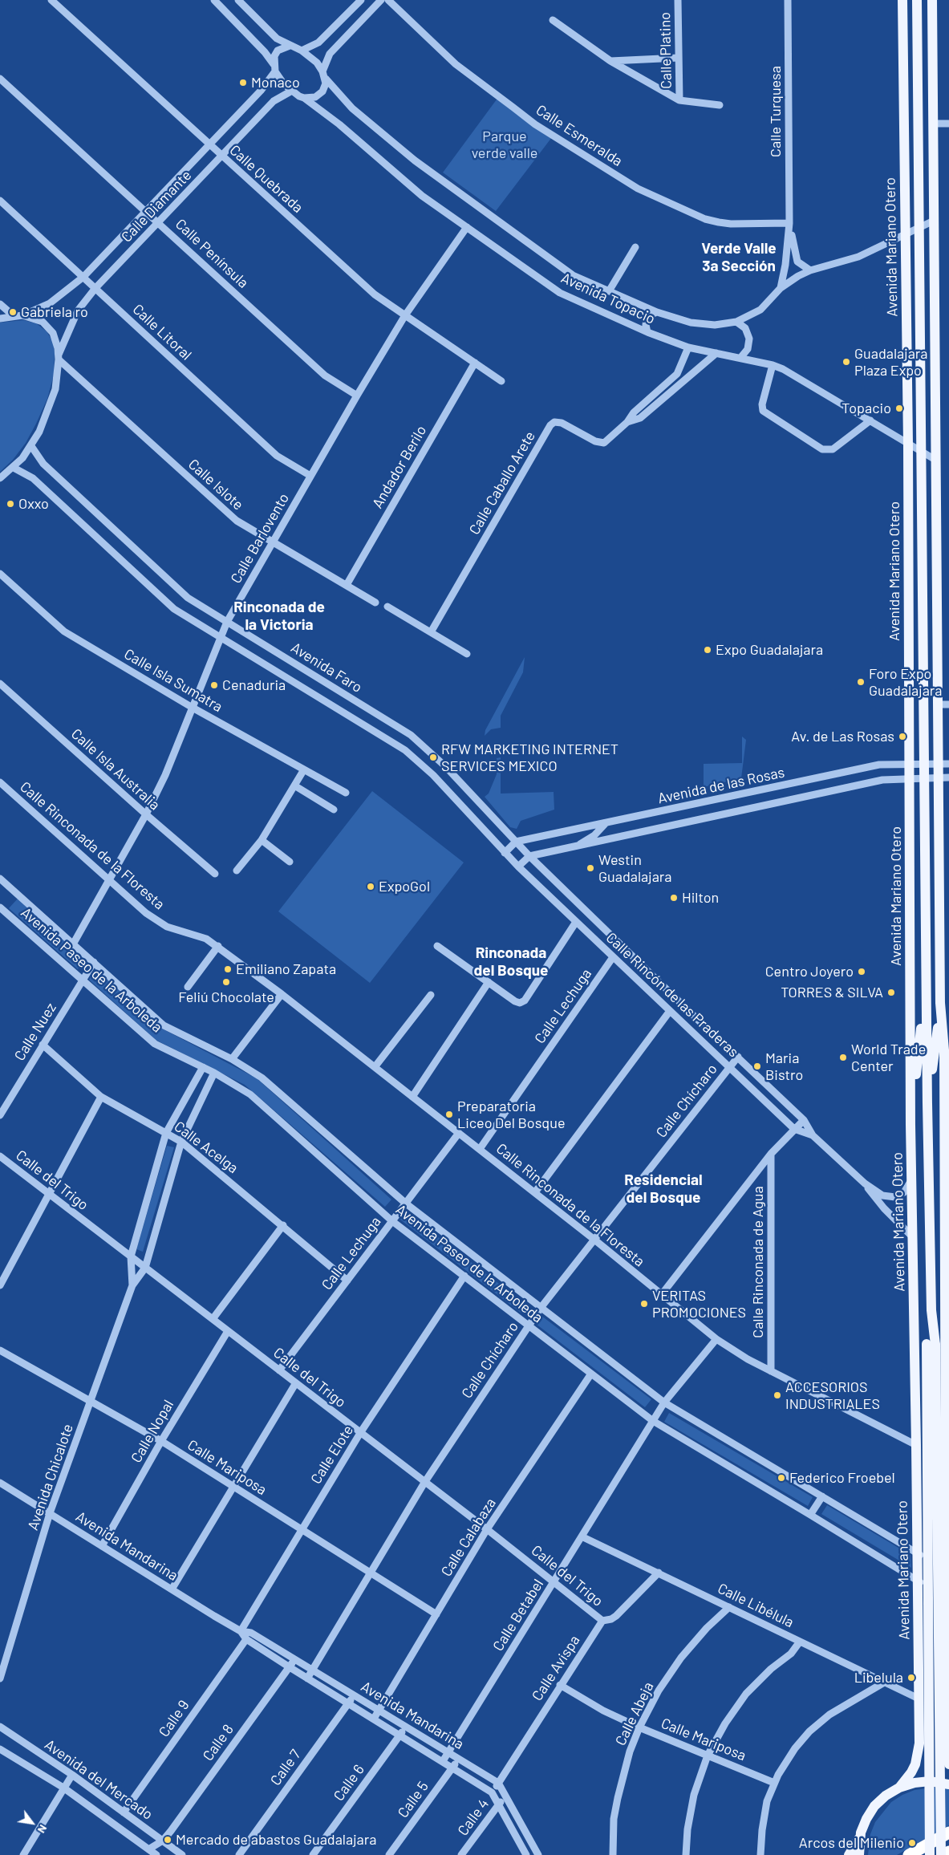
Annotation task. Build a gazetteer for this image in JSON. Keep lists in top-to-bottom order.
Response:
{
  "streets": {
    "main road": ["Avenida Mariano Otero"],
    "street": [
      "Calle Platino",
      "Calle Turquesa",
      "Calle Esmeralda",
      "Calle Quebrada",
      "Calle Diamante",
      "Calle Península",
      "Avenida Topacio",
      "Calle Litoral",
      "Andador Berilo",
      "Calle Caballo Arete",
      "Calle Islote",
      "Calle Barlovento",
      "Avenida Faro",
      "Calle Isla Sumatra",
      "Calle Isla Australia",
      "Avenida de las Rosas",
      "Calle Rinconada de la Floresta",
      "Avenida Paseo de la Arboleda",
      "Calle Rincón de las Praderas",
      "Calle Lechuga",
      "Calle Nuez",
      "Calle Chícharo",
      "Calle Acelga",
      "Calle del Trigo",
      "Calle Rinconada de Agua",
      "Calle Nopal",
      "Calle Elote",
      "Calle Mariposa",
      "Avenida Chicalote",
      "Calle Calabaza",
      "Avenida Mandarina",
      "Calle Libélula",
      "Calle Betabel",
      "Calle Avispa",
      "Calle Abeja",
      "Calle 9",
      "Calle 8",
      "Calle 7",
      "Avenida del Mercado",
      "Calle 6",
      "Calle 5",
      "Calle 4"
    ]
  },
  "crossings": [
    ["Calle Turquesa", "Calle Esmeralda"],
    ["Calle Turquesa", "Avenida Topacio"],
    ["Calle Quebrada", "Calle Diamante"],
    ["Calle Quebrada", "Andador Berilo"],
    ["Calle Quebrada", "Calle Barlovento"],
    ["Calle Diamante", "Calle Península"],
    ["Calle Diamante", "Avenida Topacio"],
    ["Calle Diamante", "Calle Litoral"],
    ["Calle Diamante", "Calle Islote"],
    ["Avenida Mariano Otero", "Avenida Topacio"],
    ["Avenida Mariano Otero", "Avenida de las Rosas"],
    ["Avenida Mariano Otero", "Calle Rinconada de la Floresta"],
    ["Avenida Mariano Otero", "Avenida Paseo de la Arboleda"],
    ["Avenida Mariano Otero", "Calle Rincón de las Praderas"],
    ["Avenida Mariano Otero", "Calle Libélula"],
    ["Calle Península", "Calle Barlovento"],
    ["Avenida Topacio", "Calle Caballo Arete"],
    ["Avenida Topacio", "Calle Barlovento"],
    ["Calle Litoral", "Calle Barlovento"],
    ["Andador Berilo", "Calle Islote"],
    ["Calle Islote", "Calle Barlovento"],
    ["Calle Barlovento", "Avenida Faro"],
    ["Calle Barlovento", "Calle Isla Sumatra"],
    ["Calle Barlovento", "Calle Isla Australia"],
    ["Calle Barlovento", "Calle Rinconada de la Floresta"],
    ["Calle Barlovento", "Avenida Paseo de la Arboleda"],
    ["Avenida Faro", "Avenida de las Rosas"],
    ["Avenida Faro", "Calle Rincón de las Praderas"],
    ["Avenida de las Rosas", "Calle Rincón de las Praderas"],
    ["Calle Rinconada de la Floresta", "Calle Lechuga"],
    ["Calle Rinconada de la Floresta", "Calle Chícharo"],
    ["Calle Rinconada de la Floresta", "Calle Rinconada de Agua"],
    ["Calle Rinconada de la Floresta", "Calle Betabel"],
    ["Avenida Paseo de la Arboleda", "Calle Lechuga"],
    ["Avenida Paseo de la Arboleda", "Calle Nuez"],
    ["Avenida Paseo de la Arboleda", "Calle Chícharo"],
    ["Avenida Paseo de la Arboleda", "Calle Elote"],
    ["Avenida Paseo de la Arboleda", "Avenida Chicalote"],
    ["Avenida Paseo de la Arboleda", "Calle Calabaza"],
    ["Avenida Paseo de la Arboleda", "Calle Betabel"],
    ["Calle Rincón de las Praderas", "Calle Lechuga"],
    ["Calle Rincón de las Praderas", "Calle Chícharo"],
    ["Calle Lechuga", "Calle Acelga"],
    ["Calle Lechuga", "Calle del Trigo"],
    ["Calle Nuez", "Calle Acelga"],
    ["Calle Chícharo", "Calle del Trigo"],
    ["Calle Chícharo", "Calle Mariposa"],
    ["Calle Chícharo", "Avenida Mandarina"],
    ["Calle Acelga", "Avenida Chicalote"],
    ["Calle del Trigo", "Calle Nopal"],
    ["Calle del Trigo", "Calle Elote"],
    ["Calle del Trigo", "Avenida Chicalote"],
    ["Calle del Trigo", "Calle Calabaza"],
    ["Calle del Trigo", "Calle Betabel"],
    ["Calle del Trigo", "Calle Avispa"],
    ["Calle Nopal", "Calle Mariposa"],
    ["Calle Nopal", "Avenida Mandarina"],
    ["Calle Elote", "Calle Mariposa"],
    ["Calle Elote", "Avenida Mandarina"],
    ["Calle Mariposa", "Avenida Chicalote"],
    ["Calle Mariposa", "Calle Calabaza"],
    ["Calle Mariposa", "Calle Avispa"],
    ["Calle Mariposa", "Calle Abeja"],
    ["Avenida Chicalote", "Avenida Mandarina"],
    ["Calle Calabaza", "Avenida Mandarina"],
    ["Avenida Mandarina", "Calle Betabel"],
    ["Avenida Mandarina", "Calle Avispa"],
    ["Avenida Mandarina", "Calle 9"],
    ["Avenida Mandarina", "Calle 8"],
    ["Avenida Mandarina", "Calle 7"],
    ["Avenida Mandarina", "Calle 6"],
    ["Avenida Mandarina", "Calle 5"],
    ["Avenida Mandarina", "Calle 4"],
    ["Calle Libélula", "Calle Betabel"],
    ["Calle Libélula", "Calle Avispa"],
    ["Calle Libélula", "Calle Abeja"],
    ["Calle 9", "Avenida del Mercado"],
    ["Calle 8", "Avenida del Mercado"]
  ],
  "districts": [
    "Verde Valle 3a Sección",
    "Rinconada de la Victoria",
    "Rinconada del Bosque",
    "Residencial del Bosque"
  ],
  "parks": ["Parque verde valle"],
  "places": [
    "Monaco",
    "Gabriela ro",
    "Guadalajara Plaza Expo",
    "Topacio",
    "Oxxo",
    "Expo Guadalajara",
    "Foro Expo Guadalajara",
    "Cenaduria",
    "Av. de Las Rosas",
    "RFW MARKETING INTERNET SERVICES MEXICO",
    "Westin Guadalajara",
    "ExpoGol",
    "Hilton",
    "Emiliano Zapata",
    "Centro Joyero",
    "Feliú Chocolate",
    "TORRES & SILVA",
    "World Trade Center",
    "Maria Bistro",
    "Preparatoria Liceo Del Bosque",
    "VERITAS PROMOCIONES",
    "ACCESORIOS INDUSTRIALES",
    "Federico Froebel",
    "Libelula",
    "Mercado de abastos Guadalajara",
    "Arcos del Milenio"
  ],
  "north": "bottom right"
}
